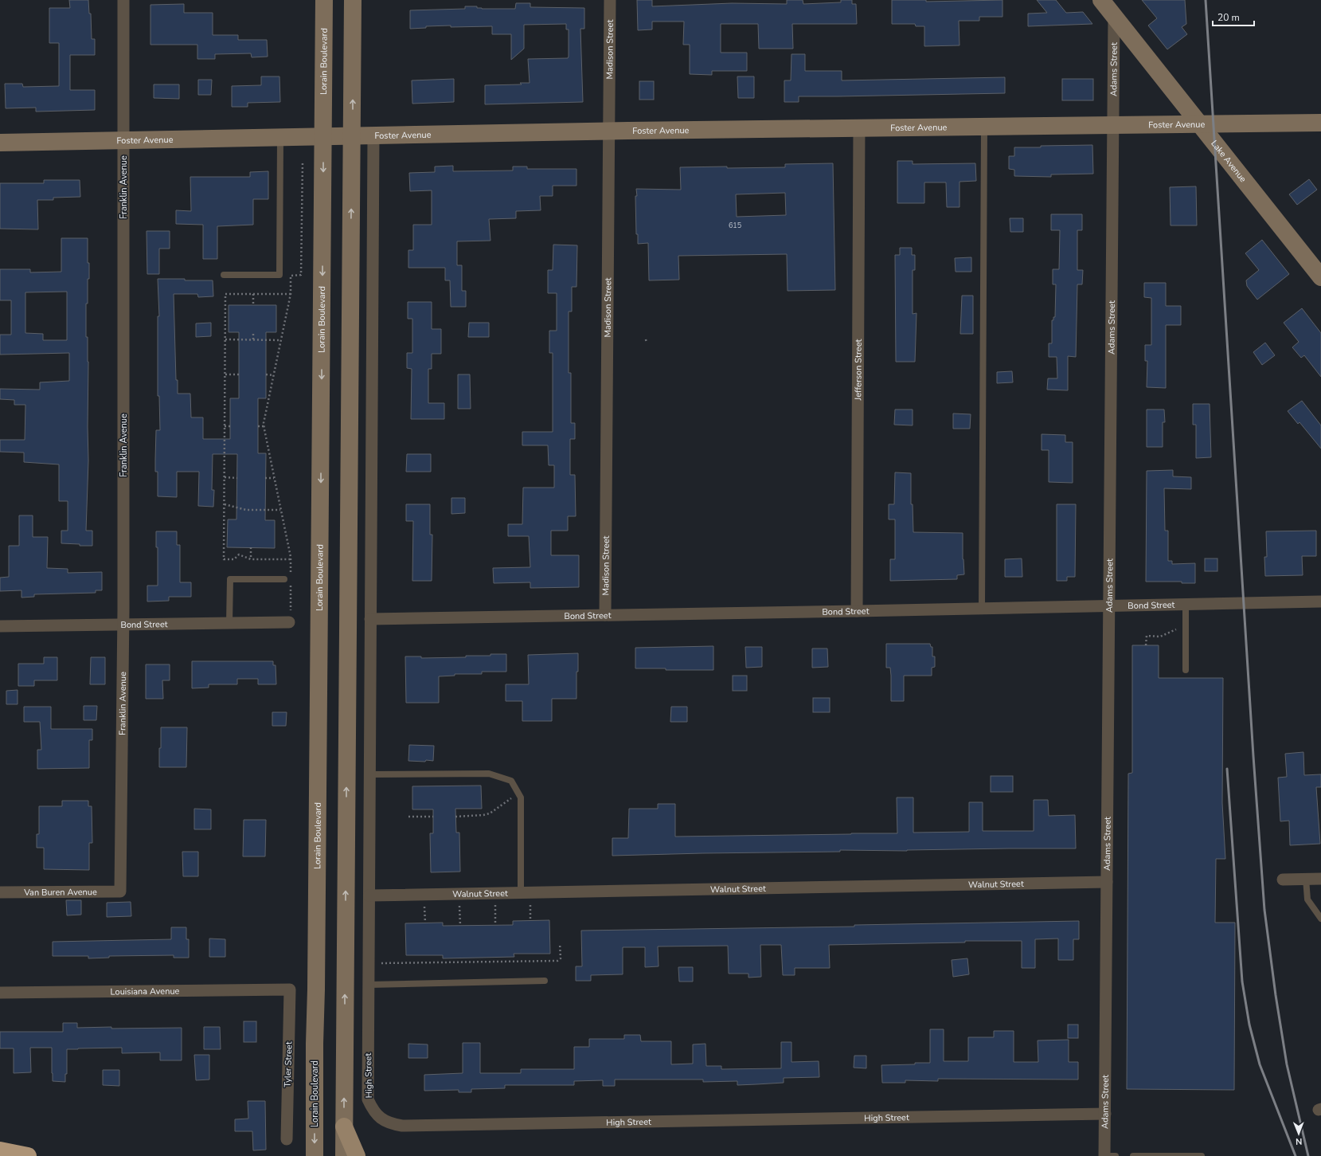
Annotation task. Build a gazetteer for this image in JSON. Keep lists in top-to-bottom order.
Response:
{
  "streets": {
    "main road": ["Lorain Boulevard", "Foster Avenue", "Lake Avenue"],
    "street": [
      "Madison Street",
      "Adams Street",
      "Franklin Avenue",
      "Jefferson Street",
      "Bond Street",
      "Walnut Street",
      "Van Buren Avenue",
      "Louisiana Avenue",
      "Tyler Street",
      "High Street"
    ]
  },
  "crossings": [
    ["Madison Street", "Foster Avenue"],
    ["Madison Street", "Bond Street"],
    ["Lorain Boulevard", "Foster Avenue"],
    ["Adams Street", "Foster Avenue"],
    ["Adams Street", "Lake Avenue"],
    ["Adams Street", "Bond Street"],
    ["Adams Street", "Walnut Street"],
    ["Adams Street", "High Street"],
    ["Foster Avenue", "Lake Avenue"],
    ["Foster Avenue", "Franklin Avenue"],
    ["Foster Avenue", "Jefferson Street"],
    ["Franklin Avenue", "Bond Street"],
    ["Franklin Avenue", "Van Buren Avenue"],
    ["Jefferson Street", "Bond Street"],
    ["Walnut Street", "High Street"],
    ["Louisiana Avenue", "Tyler Street"]
  ],
  "house_numbers": ["615"],
  "scale_bar": "20 m",
  "north": "bottom"
}
